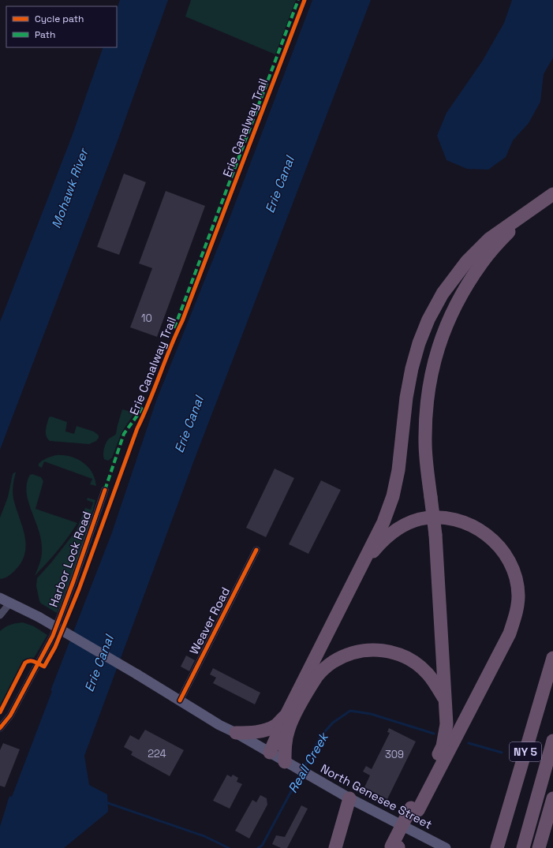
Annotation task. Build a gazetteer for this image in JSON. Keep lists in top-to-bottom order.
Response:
{
  "streets": {
    "highway": ["NY 5"],
    "main road": ["North Genesee Street"],
    "street": ["Harbor Lock Road", "Weaver Road"],
    "cycle path": ["Erie Canalway Trail"]
  },
  "crossings": [
    ["Weaver Road", "North Genesee Street"]
  ],
  "water": ["Erie Canal", "Mohawk River", "Reall Creek"],
  "house_numbers": ["10", "224", "309"],
  "legend": ["Cycle path", "Path"]
}
